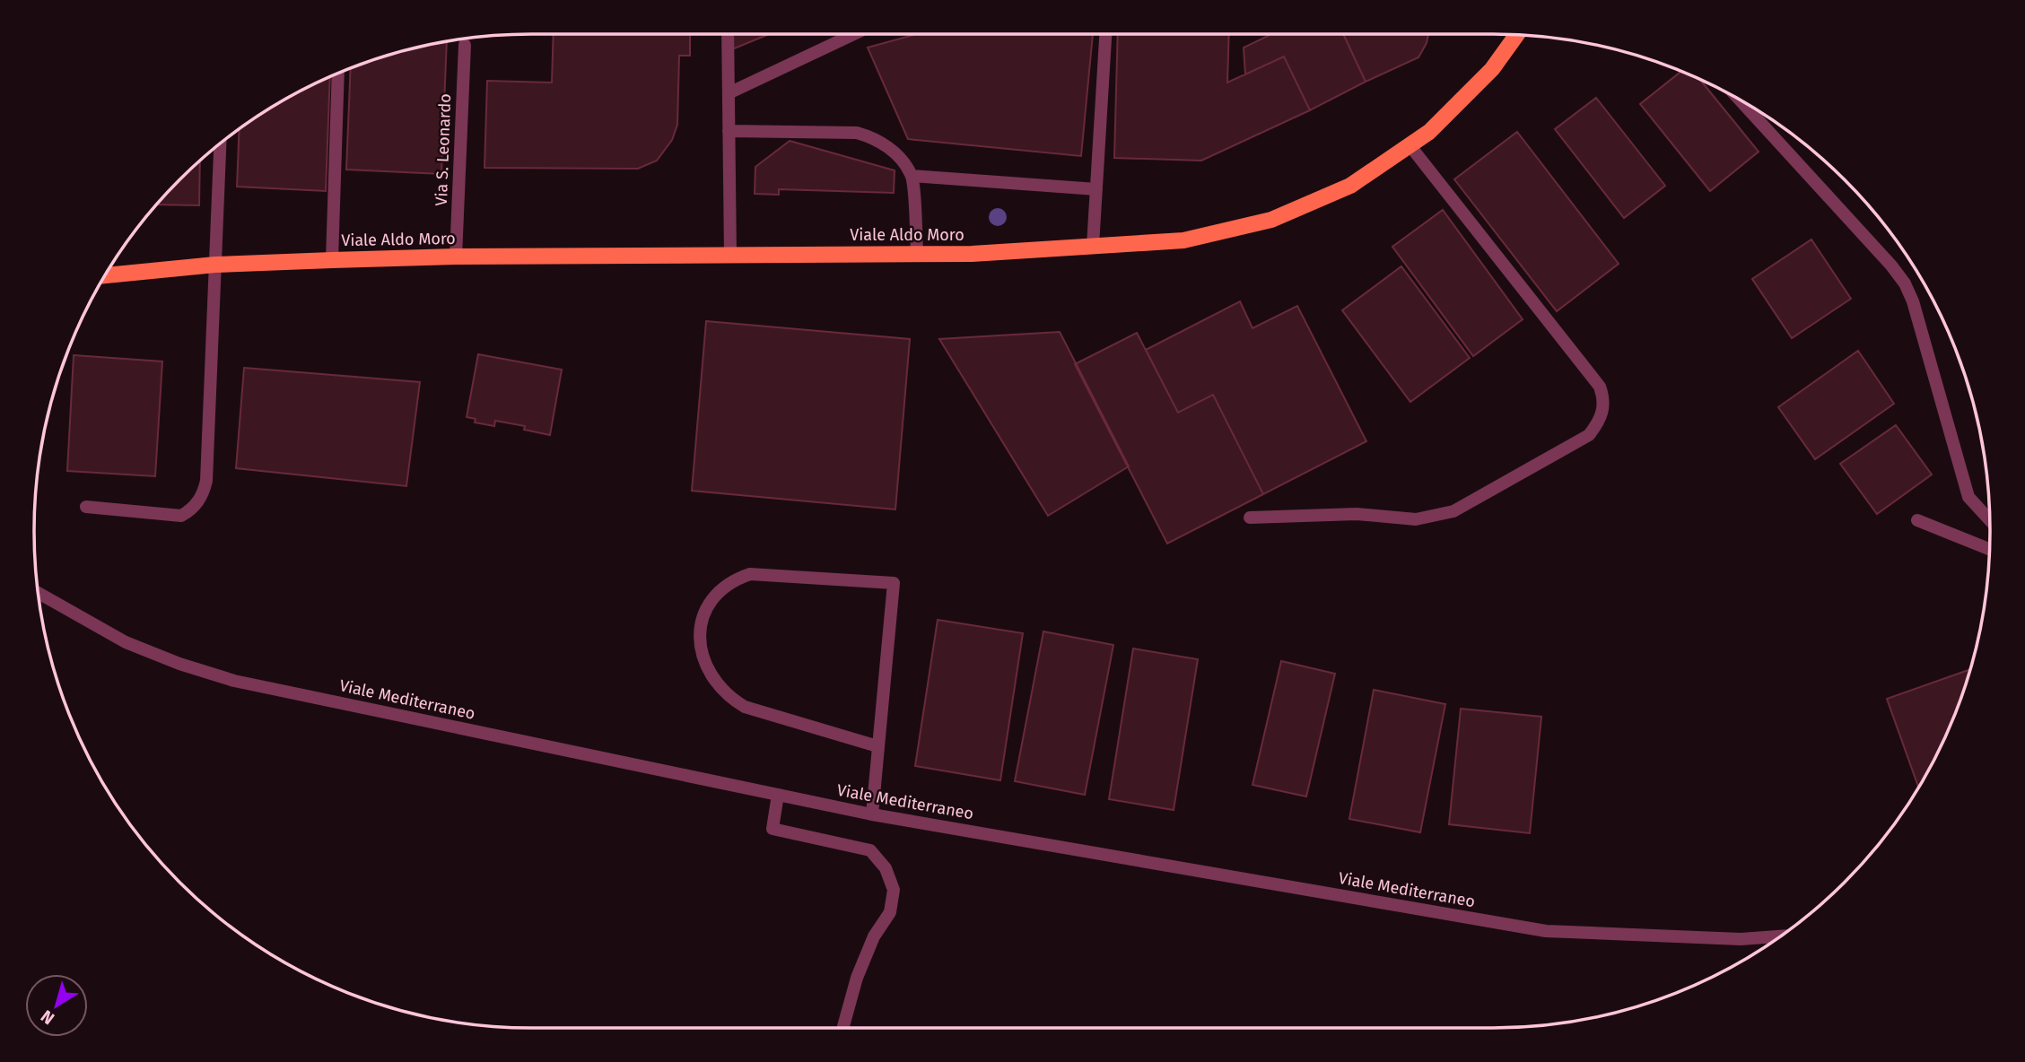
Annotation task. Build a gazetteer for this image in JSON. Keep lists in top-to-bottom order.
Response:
{
  "streets": {
    "main road": ["Viale Aldo Moro"],
    "street": ["Via S. Leonardo", "Viale Mediterraneo"]
  },
  "crossings": [
    ["Via S. Leonardo", "Viale Aldo Moro"]
  ],
  "north": "bottom left"
}
